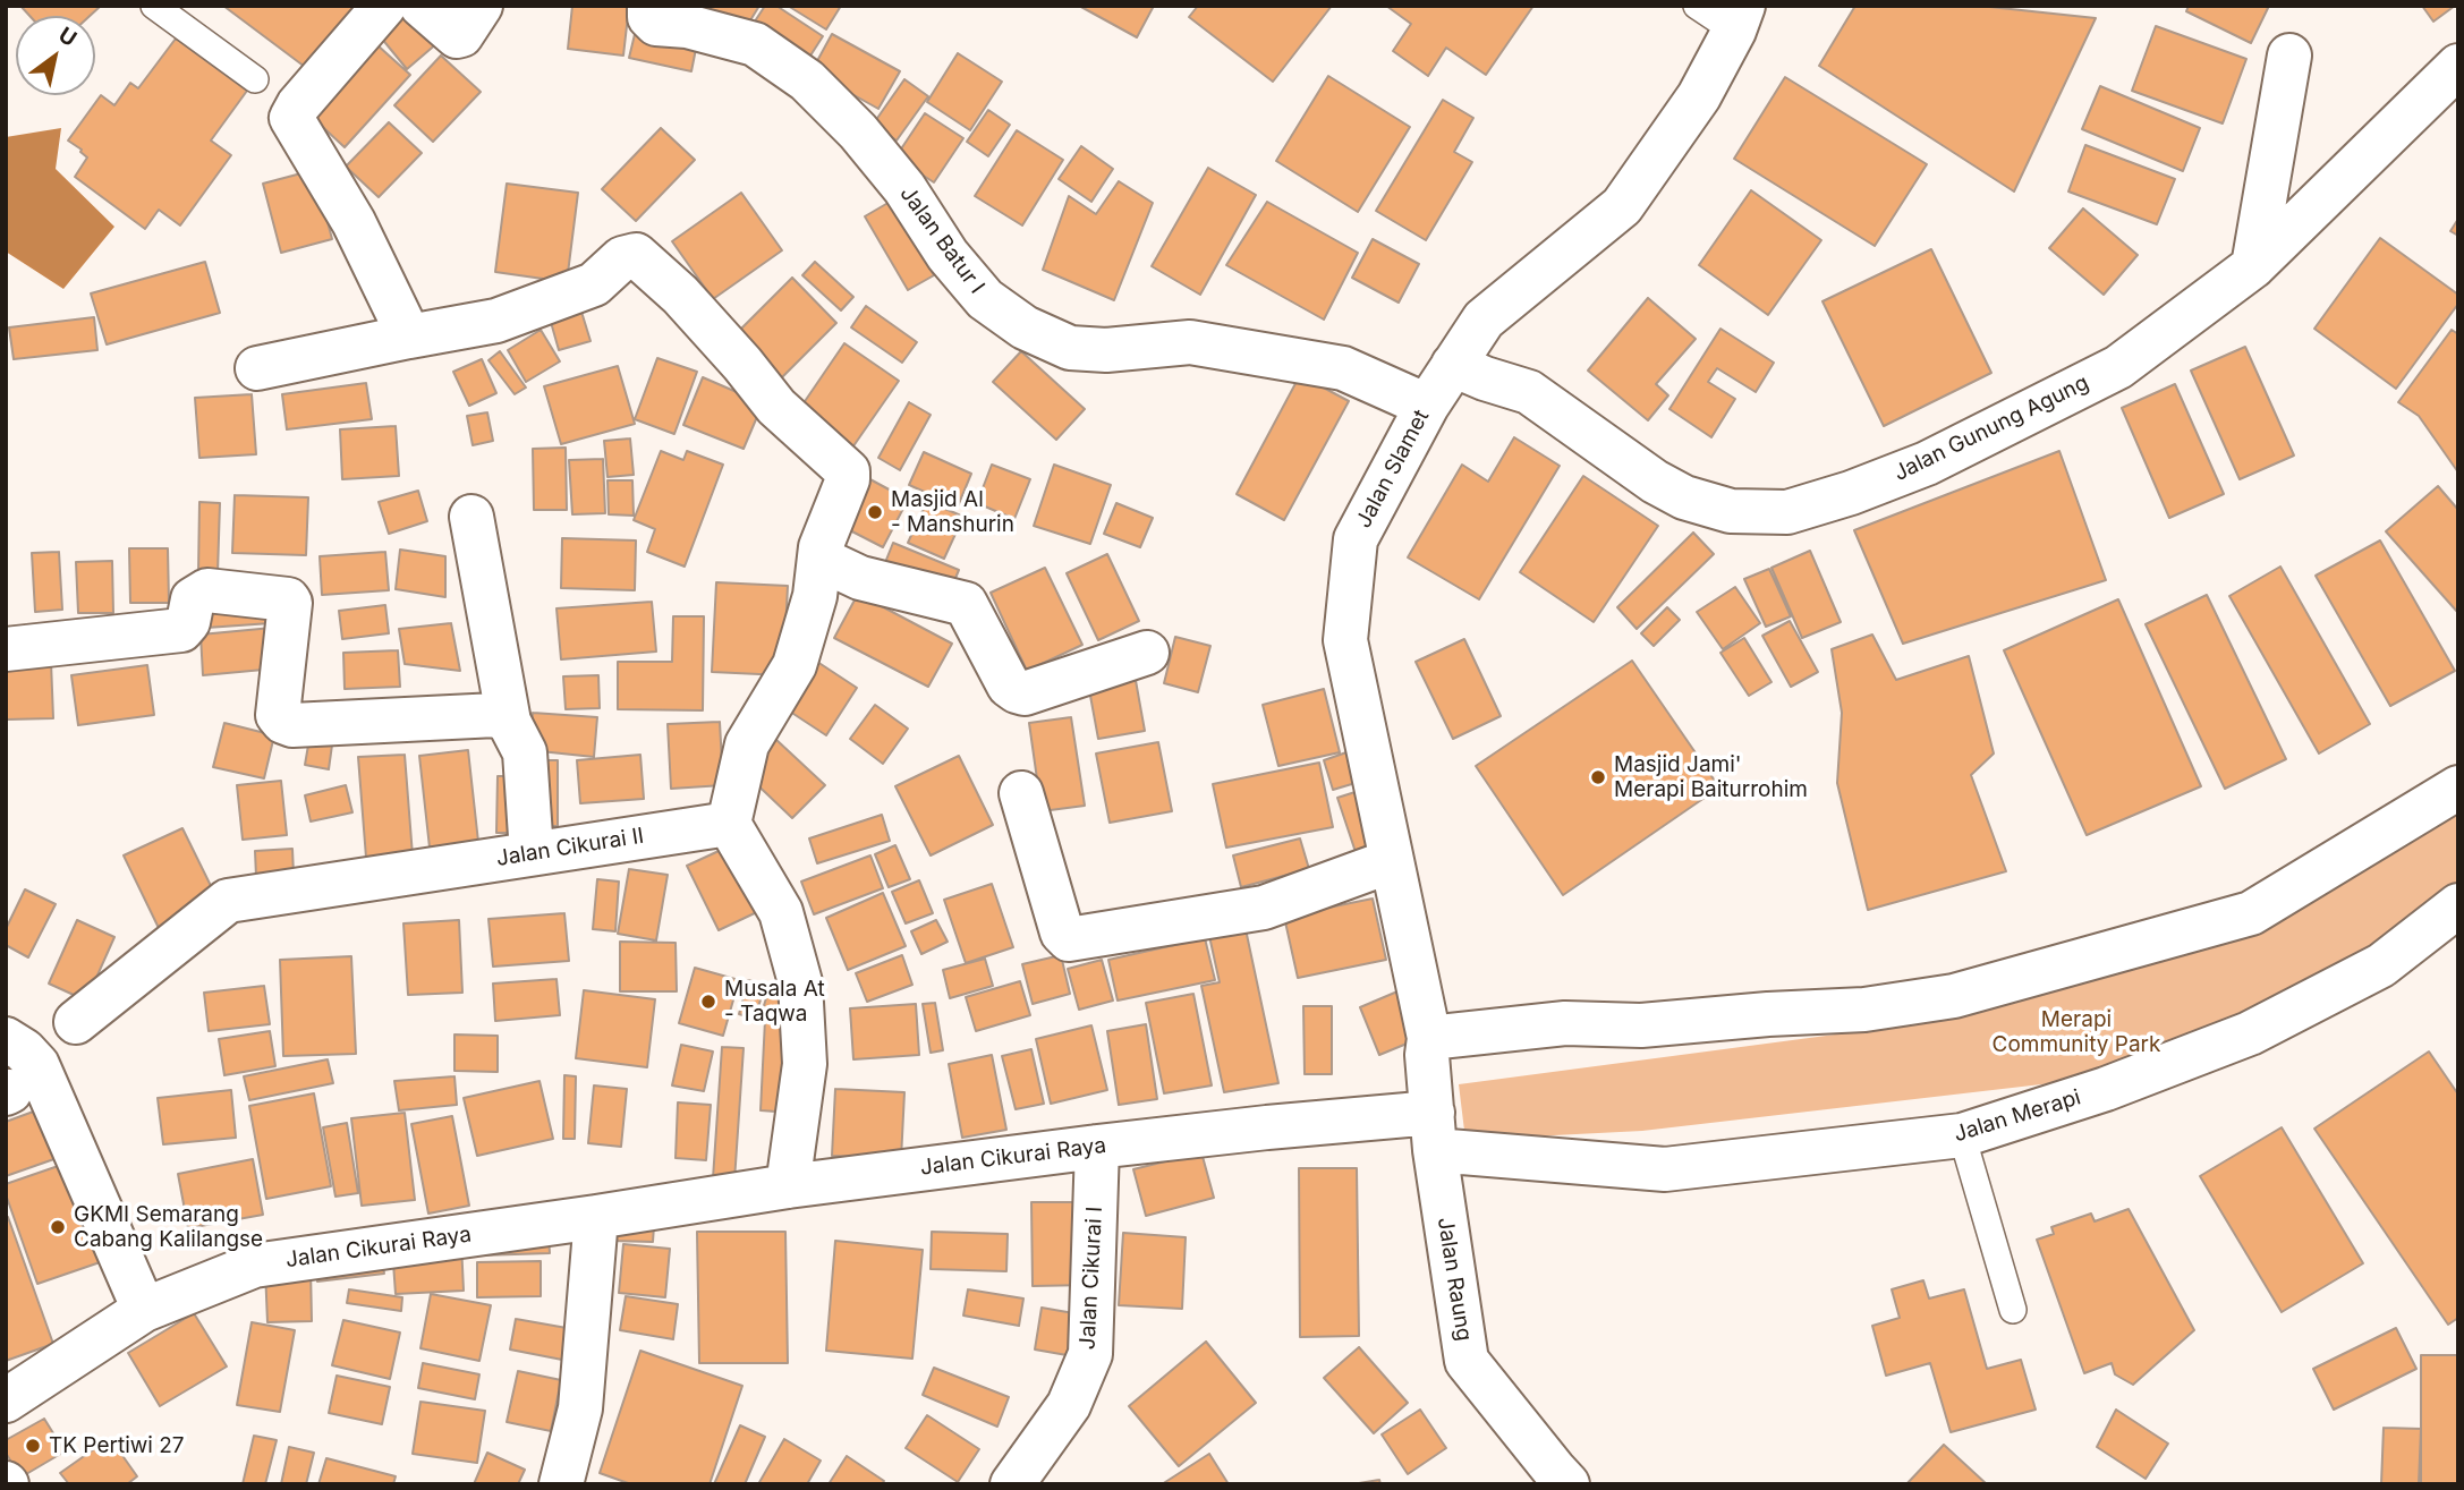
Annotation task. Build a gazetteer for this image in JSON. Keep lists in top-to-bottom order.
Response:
{
  "streets": {
    "street": [
      "Jalan Batur I",
      "Jalan Gunung Agung",
      "Jalan Slamet",
      "Jalan Cikurai II",
      "Jalan Merapi",
      "Jalan Cikurai Raya",
      "Jalan Cikurai I",
      "Jalan Raung"
    ]
  },
  "crossings": [
    ["Jalan Batur I", "Jalan Slamet"],
    ["Jalan Gunung Agung", "Jalan Slamet"],
    ["Jalan Slamet", "Jalan Raung"],
    ["Jalan Merapi", "Jalan Cikurai Raya"],
    ["Jalan Merapi", "Jalan Raung"],
    ["Jalan Cikurai Raya", "Jalan Cikurai I"],
    ["Jalan Cikurai Raya", "Jalan Raung"]
  ],
  "parks": ["Merapi Community Park"],
  "places": [
    "Masjid Al - Manshurin",
    "Masjid Jami' Merapi Baiturrohim",
    "Musala At - Taqwa",
    "GKMI Semarang Cabang Kalilangse",
    "TK Pertiwi 27"
  ],
  "north": "top right"
}
